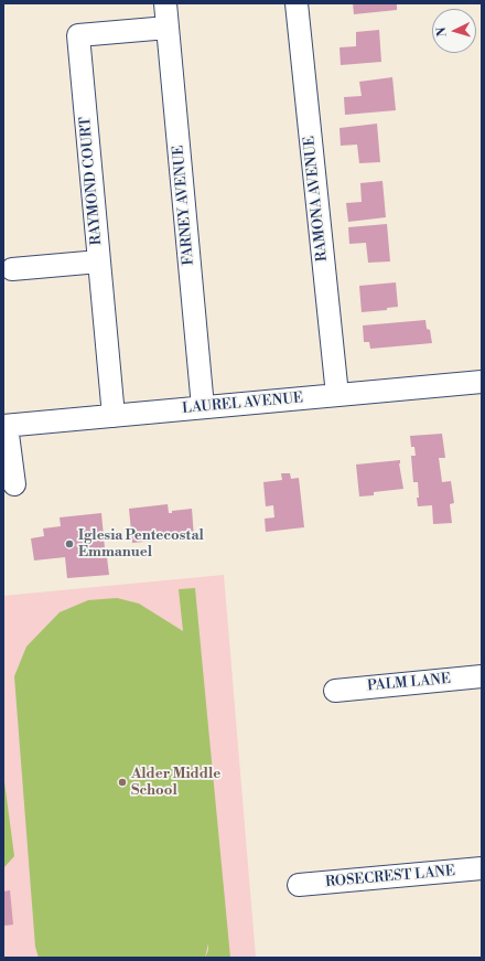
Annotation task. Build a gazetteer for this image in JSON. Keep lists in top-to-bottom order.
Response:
{
  "streets": {
    "street": [
      "RAYMOND COURT",
      "RAMONA AVENUE",
      "FARNEY AVENUE",
      "LAUREL AVENUE",
      "PALM LANE",
      "ROSECREST LANE"
    ]
  },
  "crossings": [
    ["RAYMOND COURT", "FARNEY AVENUE"],
    ["RAYMOND COURT", "LAUREL AVENUE"],
    ["RAMONA AVENUE", "LAUREL AVENUE"],
    ["FARNEY AVENUE", "LAUREL AVENUE"]
  ],
  "places": ["Iglesia Pentecostal Emmanuel", "Alder Middle School"],
  "north": "left"
}
